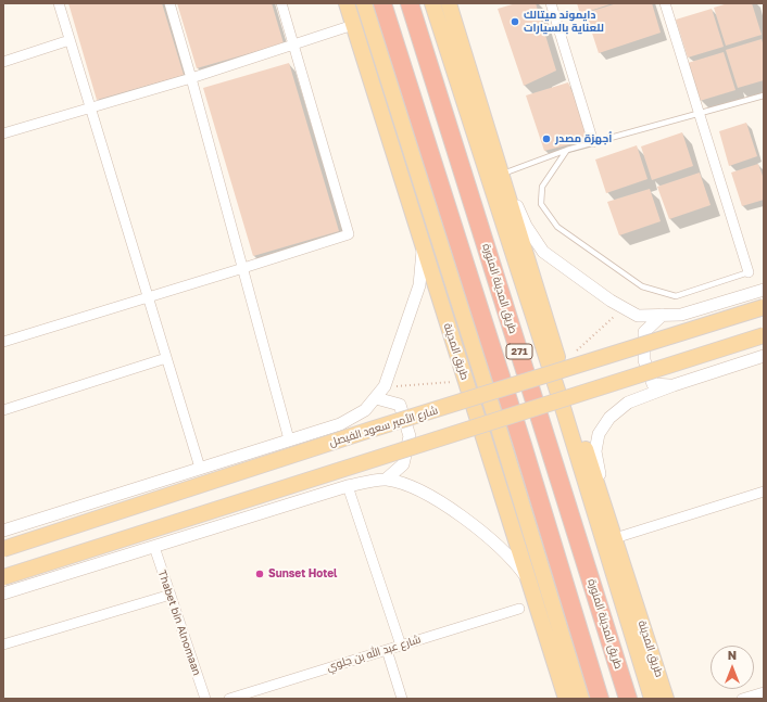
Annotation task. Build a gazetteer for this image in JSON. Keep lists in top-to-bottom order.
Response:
{
  "streets": {
    "highway": ["طريق المدينة المنورة", "271"],
    "main road": ["طريق المدينة", "شارع الأمير سعود الفيصل"],
    "street": ["Thabet bin Alnomaan", "شارع عبد الله بن جلوي"]
  },
  "crossings": [
    ["طريق المدينة", "شارع الأمير سعود الفيصل"]
  ],
  "places": ["دايموند ميتالك للعناية بالسيارات", "أجهزة مصدر", "Sunset Hotel"],
  "north": "top"
}
